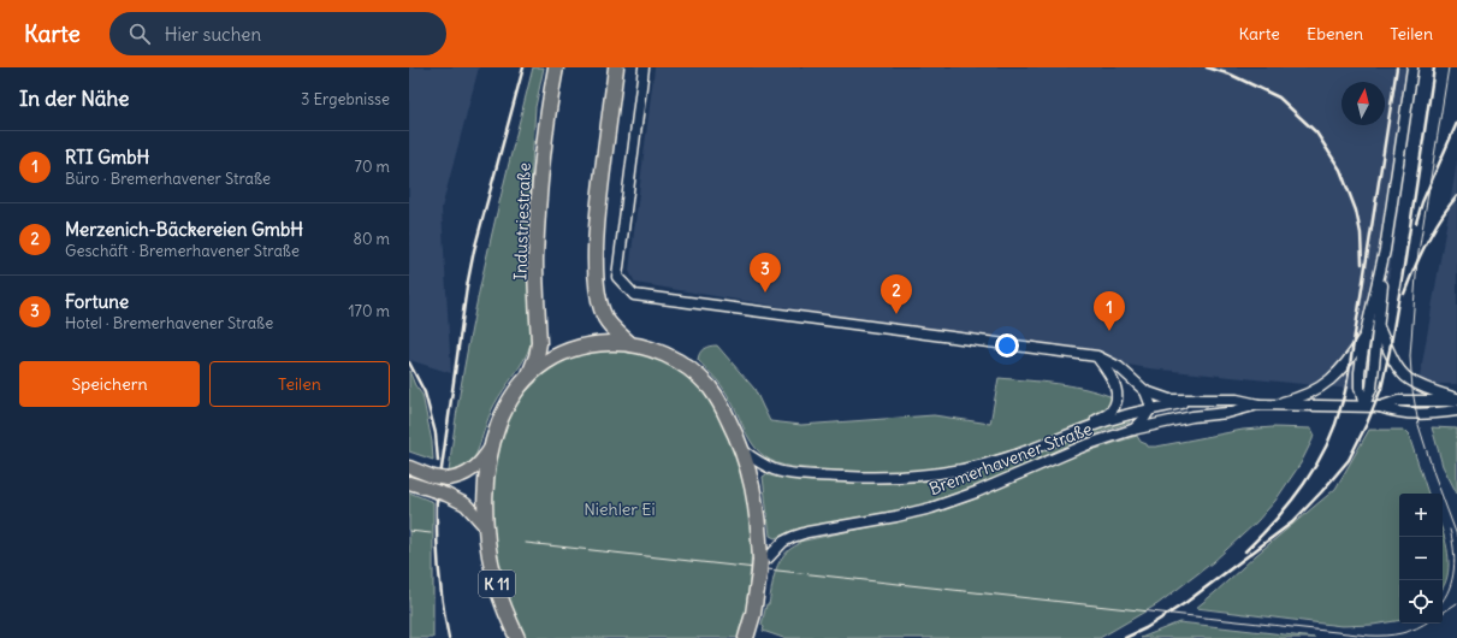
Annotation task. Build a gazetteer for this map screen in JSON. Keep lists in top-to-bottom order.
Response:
{
  "streets": {
    "highway": ["Industriestraße", "K 11"],
    "street": ["Bremerhavener Straße"]
  },
  "crossings": [
    ["Industriestraße", "K 11"],
    ["Bremerhavener Straße", "K 11"]
  ],
  "parks": ["Niehler Ei"],
  "north": "top",
  "page": {
    "header": "Karte",
    "search": "Hier suchen",
    "nav": ["Karte", "Ebenen", "Teilen"],
    "heading": ["In der Nähe", "3 Ergebnisse"],
    "list": [
      {
        "mark": "1",
        "name": "RTI GmbH",
        "note": "Büro · Bremerhavener Straße",
        "value": "70 m"
      },
      {
        "mark": "2",
        "name": "Merzenich-Bäckereien GmbH",
        "note": "Geschäft · Bremerhavener Straße",
        "value": "80 m"
      },
      {
        "mark": "3",
        "name": "Fortune",
        "note": "Hotel · Bremerhavener Straße",
        "value": "170 m"
      }
    ],
    "pins": ["3", "2", "1"],
    "buttons": ["Speichern", "Teilen"],
    "map_buttons": ["+", "−"]
  }
}
